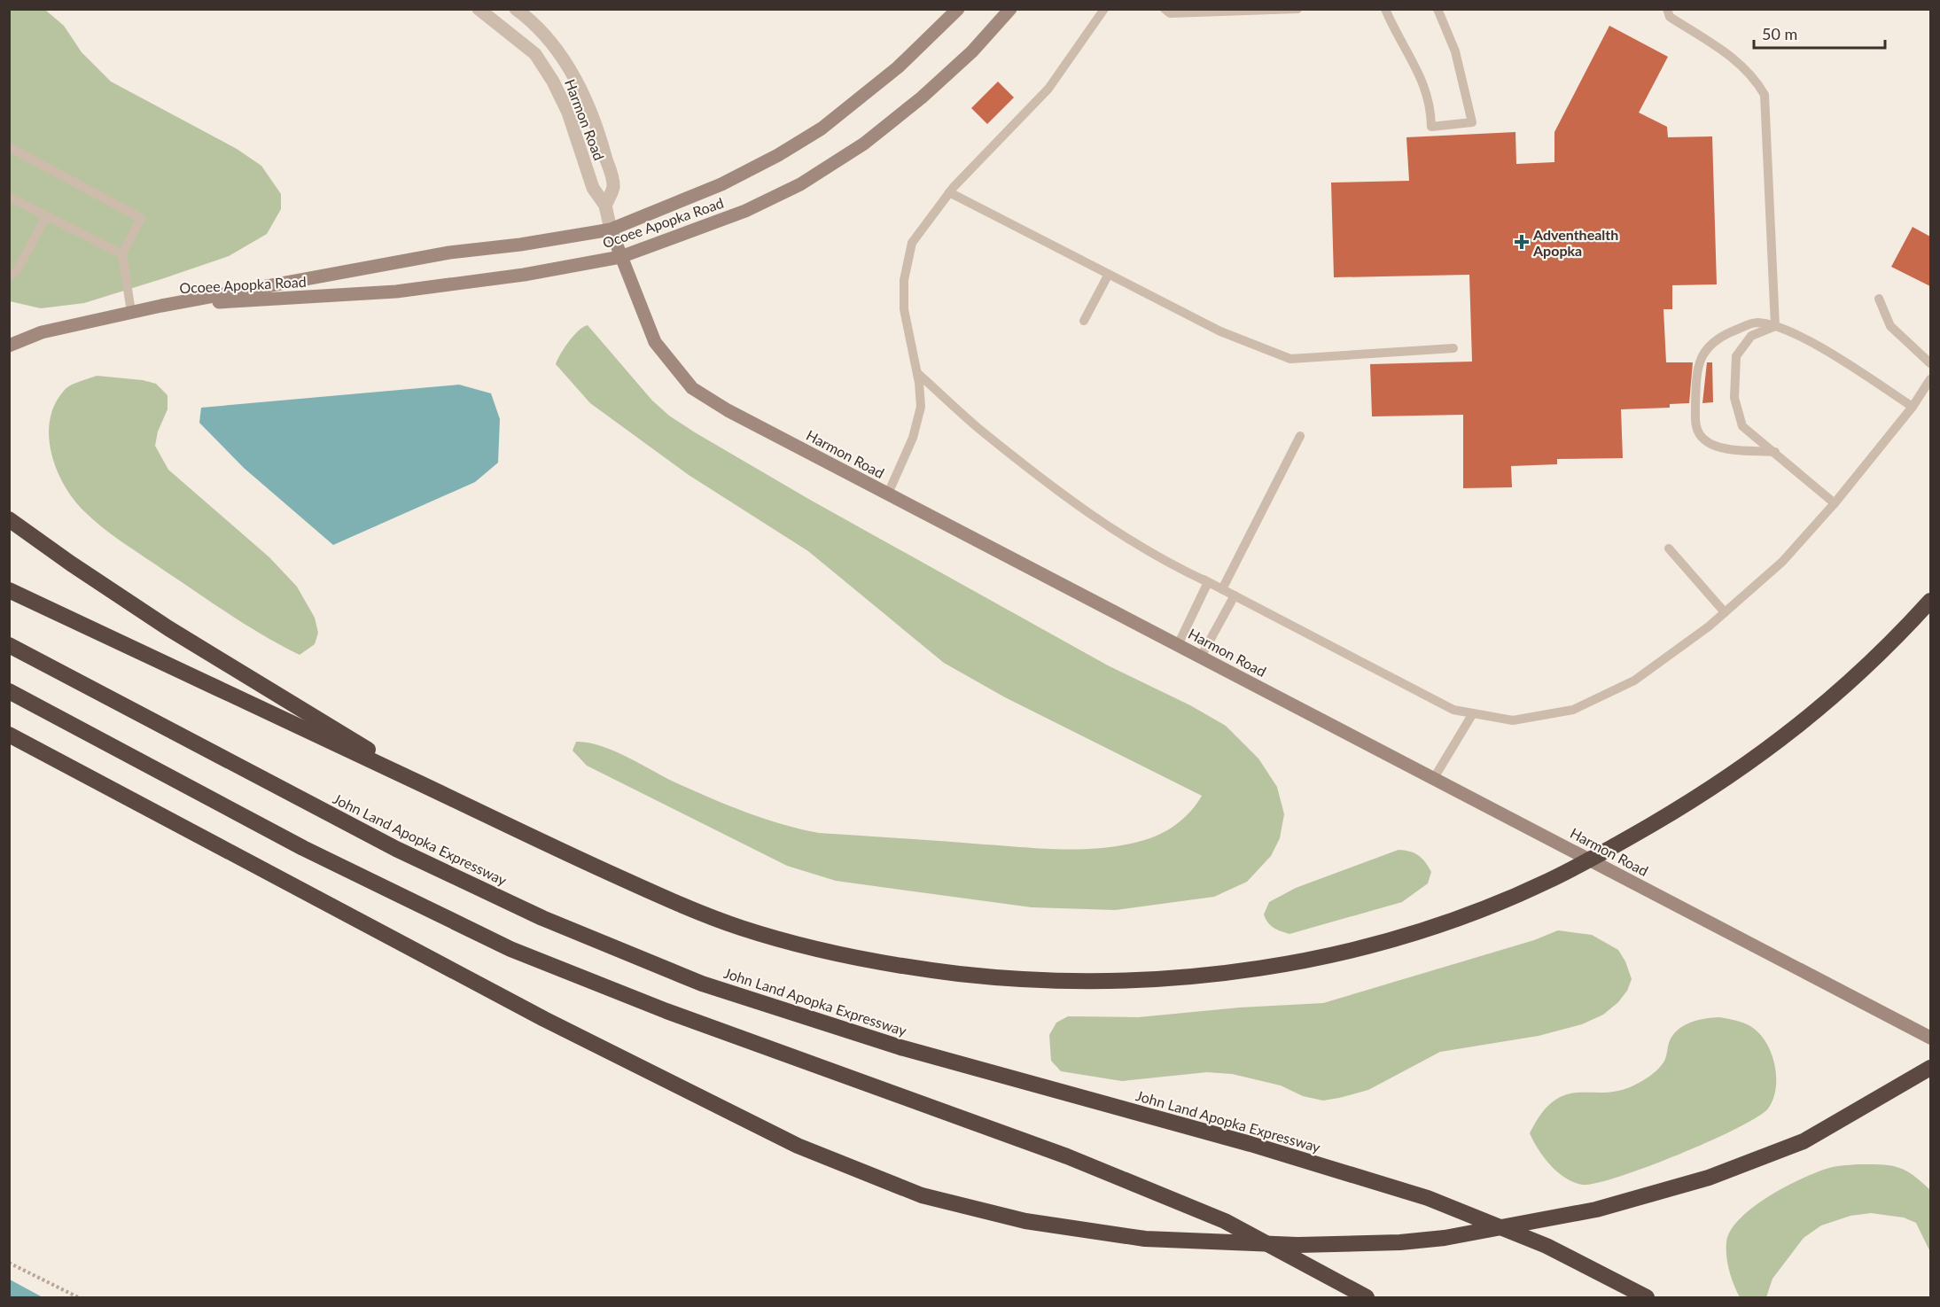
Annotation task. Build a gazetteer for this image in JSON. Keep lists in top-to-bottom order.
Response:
{
  "streets": {
    "highway": ["John Land Apopka Expressway"],
    "main road": ["Harmon Road", "Ocoee Apopka Road"]
  },
  "crossings": [
    ["Harmon Road", "Ocoee Apopka Road"]
  ],
  "places": {
    "health": ["Adventhealth Apopka"]
  },
  "scale_bar": "50 m"
}
